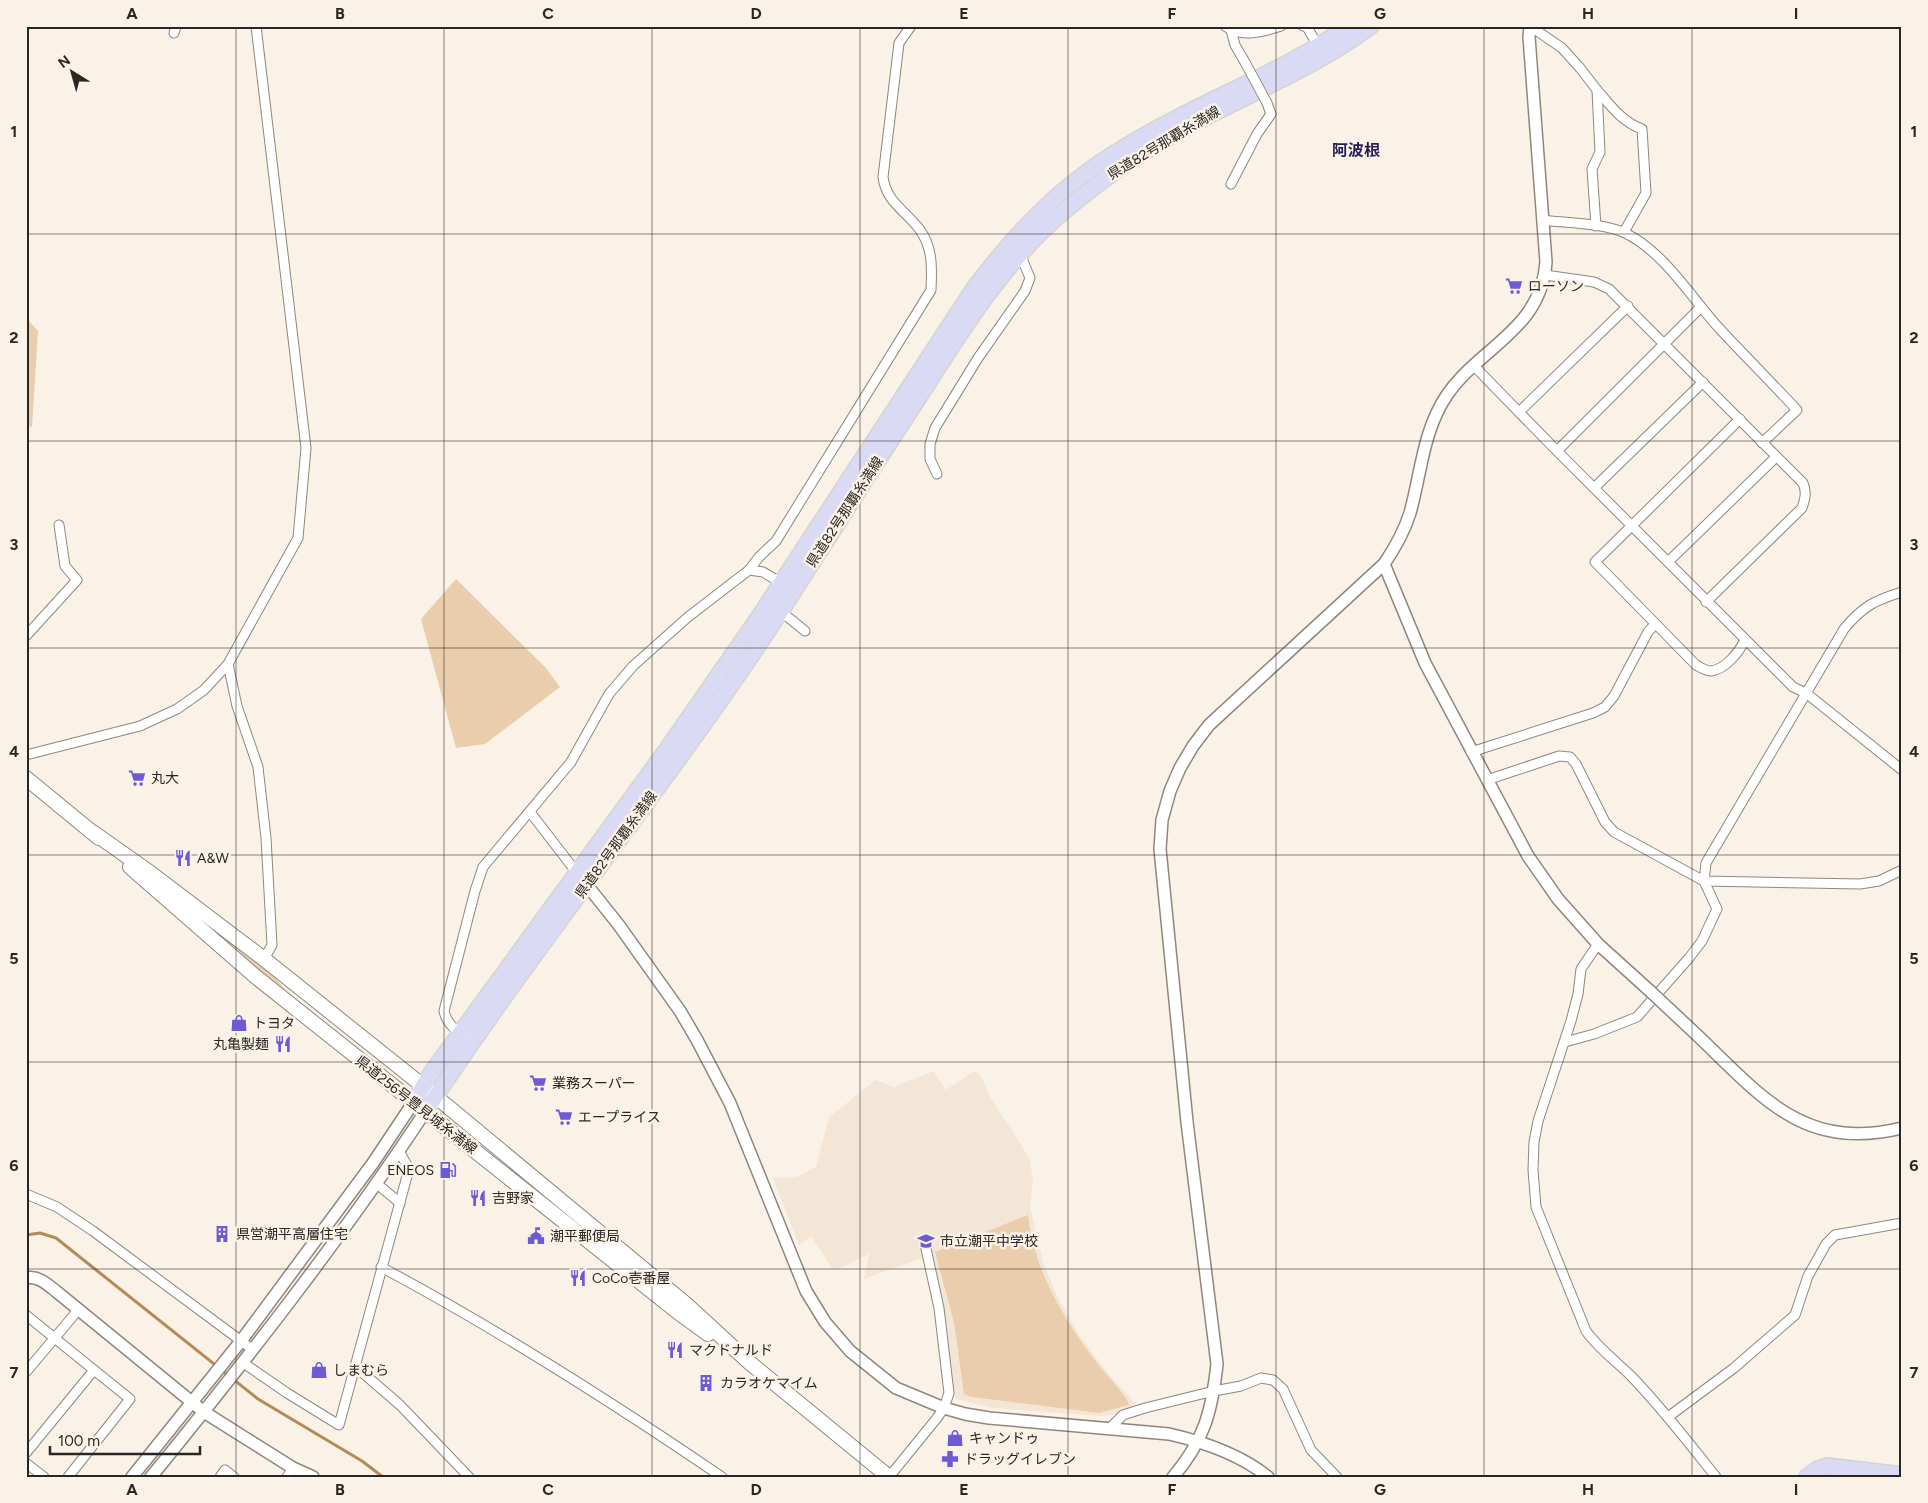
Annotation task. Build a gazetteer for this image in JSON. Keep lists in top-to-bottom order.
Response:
{
  "streets": {
    "main road": ["県道82号那覇糸満線", "県道256号豊見城糸満線"]
  },
  "crossings": [
    ["県道82号那覇糸満線", "県道256号豊見城糸満線"]
  ],
  "districts": ["阿波根"],
  "places": {
    "supermarket": [
      "ローソン",
      "丸大",
      "業務スーパー",
      "エープライス"
    ],
    "restaurant": [
      "A&W",
      "丸亀製麺",
      "吉野家",
      "CoCo壱番屋",
      "マクドナルド"
    ],
    "shop": ["トヨタ", "しまむら", "キャンドゥ"],
    "fuel station": ["ENEOS"],
    "building": ["県営潮平高層住宅", "カラオケマイム"],
    "public building": ["潮平郵便局"],
    "school or university": ["市立潮平中学校"],
    "pharmacy": ["ドラッグイレブン"]
  },
  "scale_bar": "100 m",
  "north": "top left",
  "grid": {
    "columns": [
      "A",
      "B",
      "C",
      "D",
      "E",
      "F",
      "G",
      "H",
      "I"
    ],
    "rows": [
      "1",
      "2",
      "3",
      "4",
      "5",
      "6",
      "7"
    ]
  }
}
